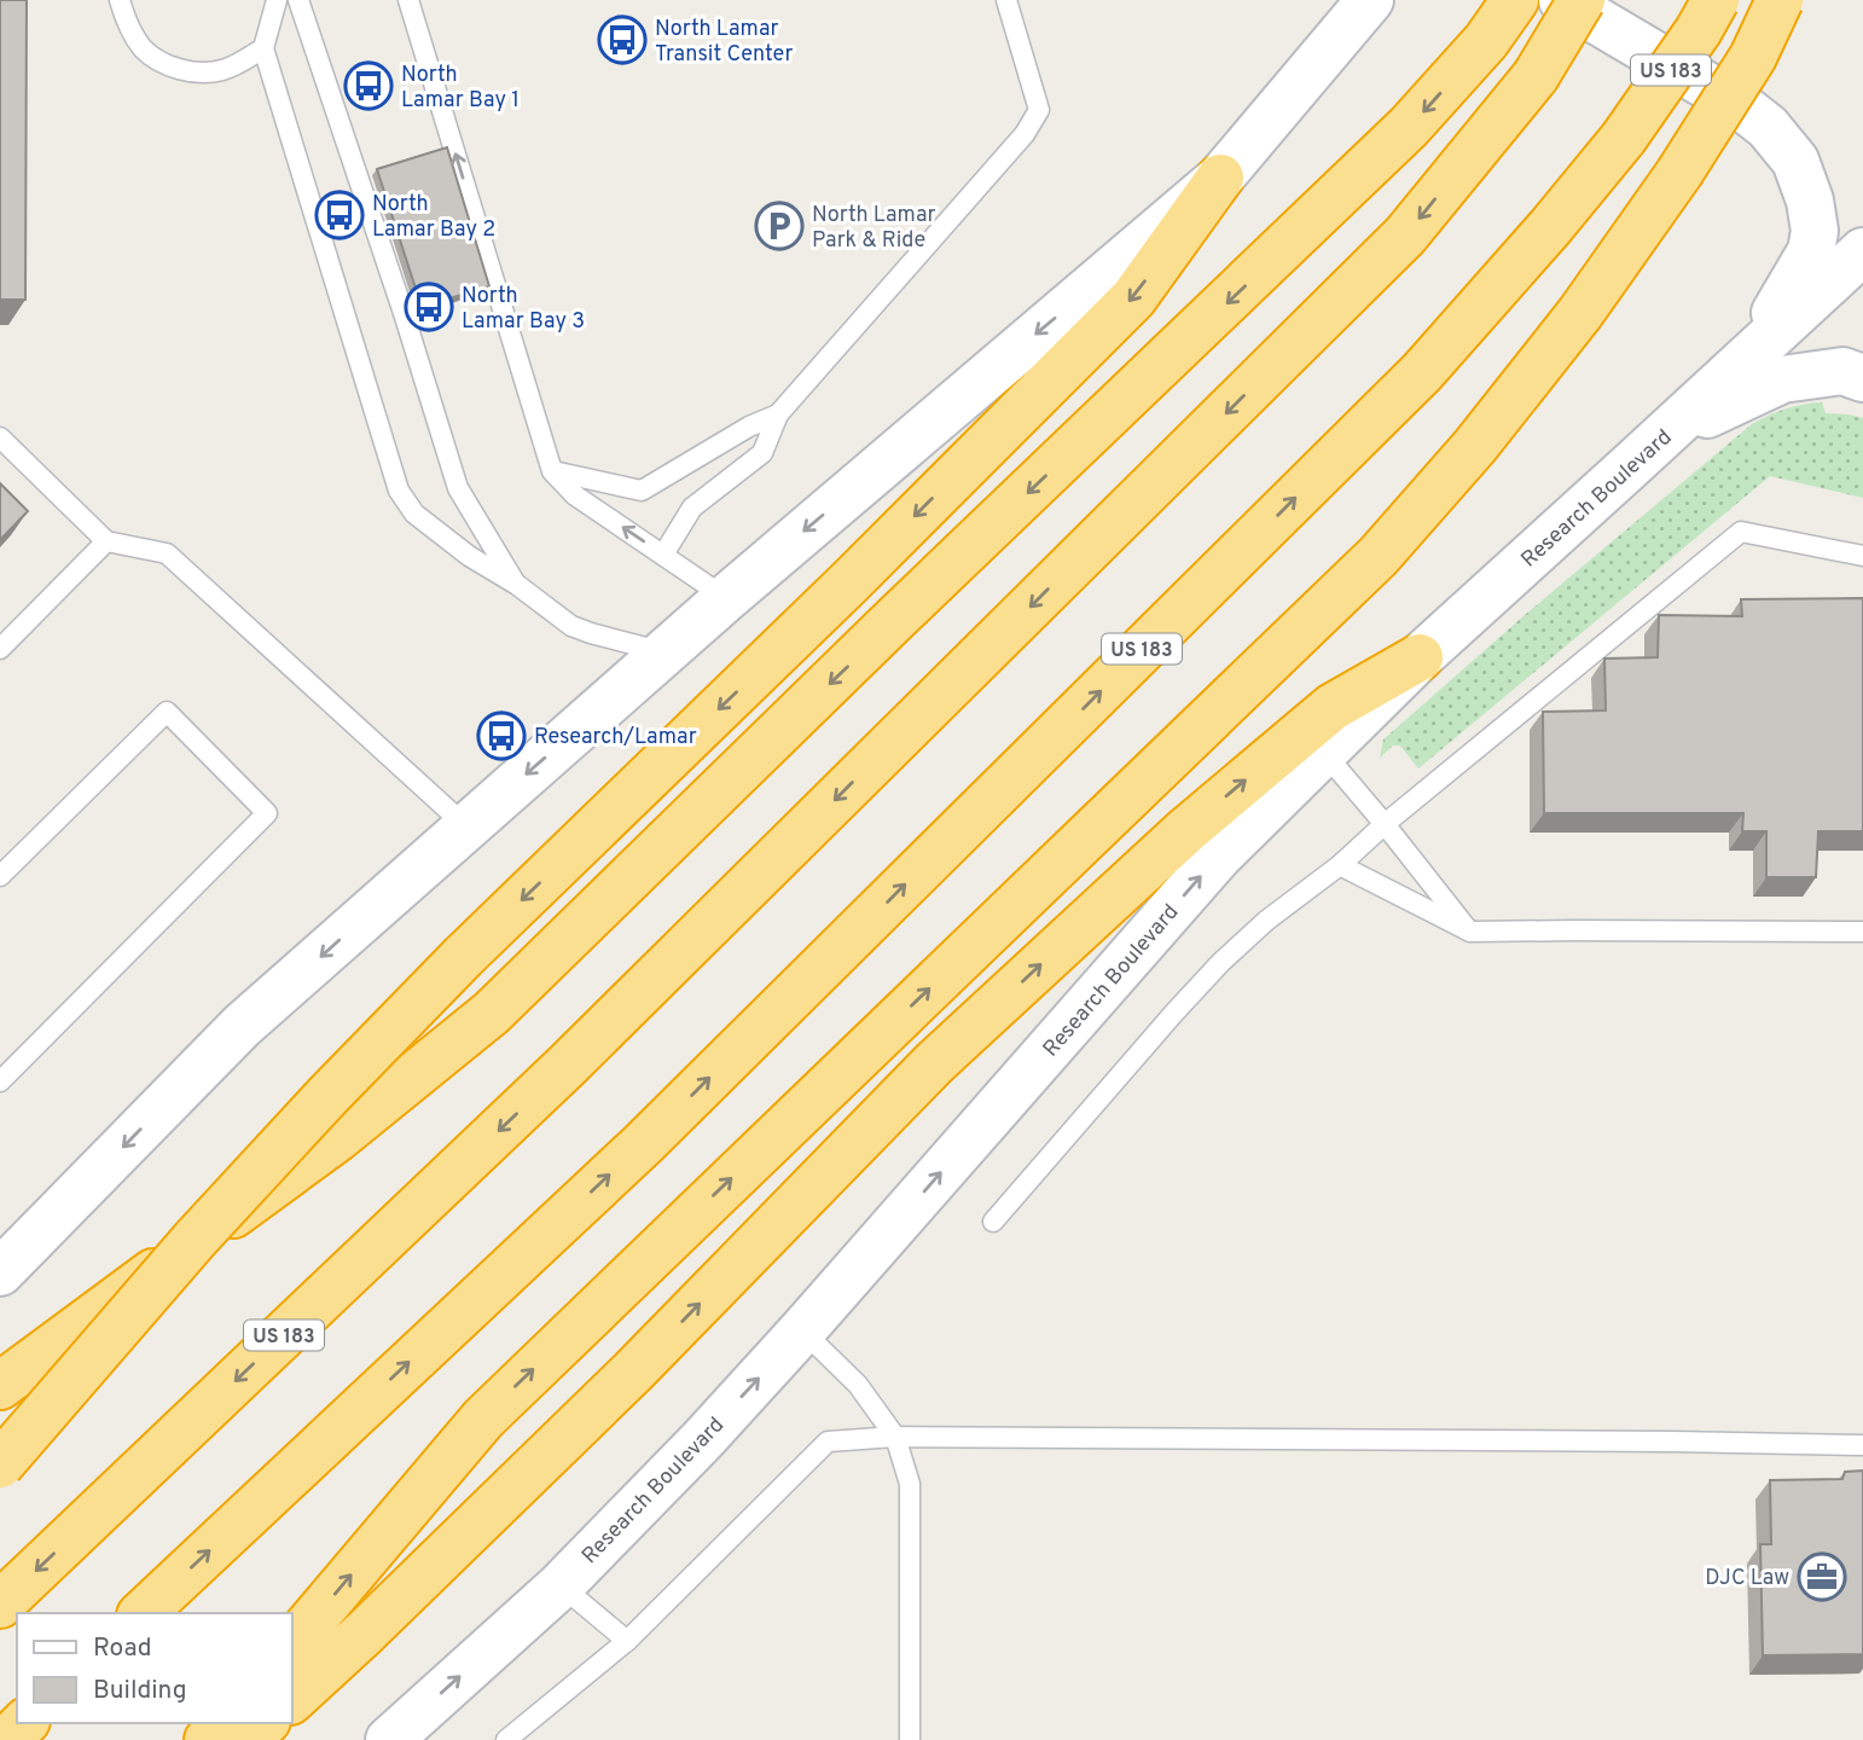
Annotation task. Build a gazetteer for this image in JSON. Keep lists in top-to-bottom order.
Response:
{
  "streets": {
    "highway": ["US 183"],
    "main road": ["Research Boulevard"]
  },
  "one_way": ["Research Boulevard"],
  "places": {
    "bus stop": [
      "North Lamar Transit Center",
      "North Lamar Bay 1",
      "North Lamar Bay 2",
      "North Lamar Bay 3",
      "Research/Lamar"
    ],
    "parking": ["North Lamar Park & Ride"],
    "office": ["DJC Law"]
  },
  "legend": ["Road", "Building"]
}
